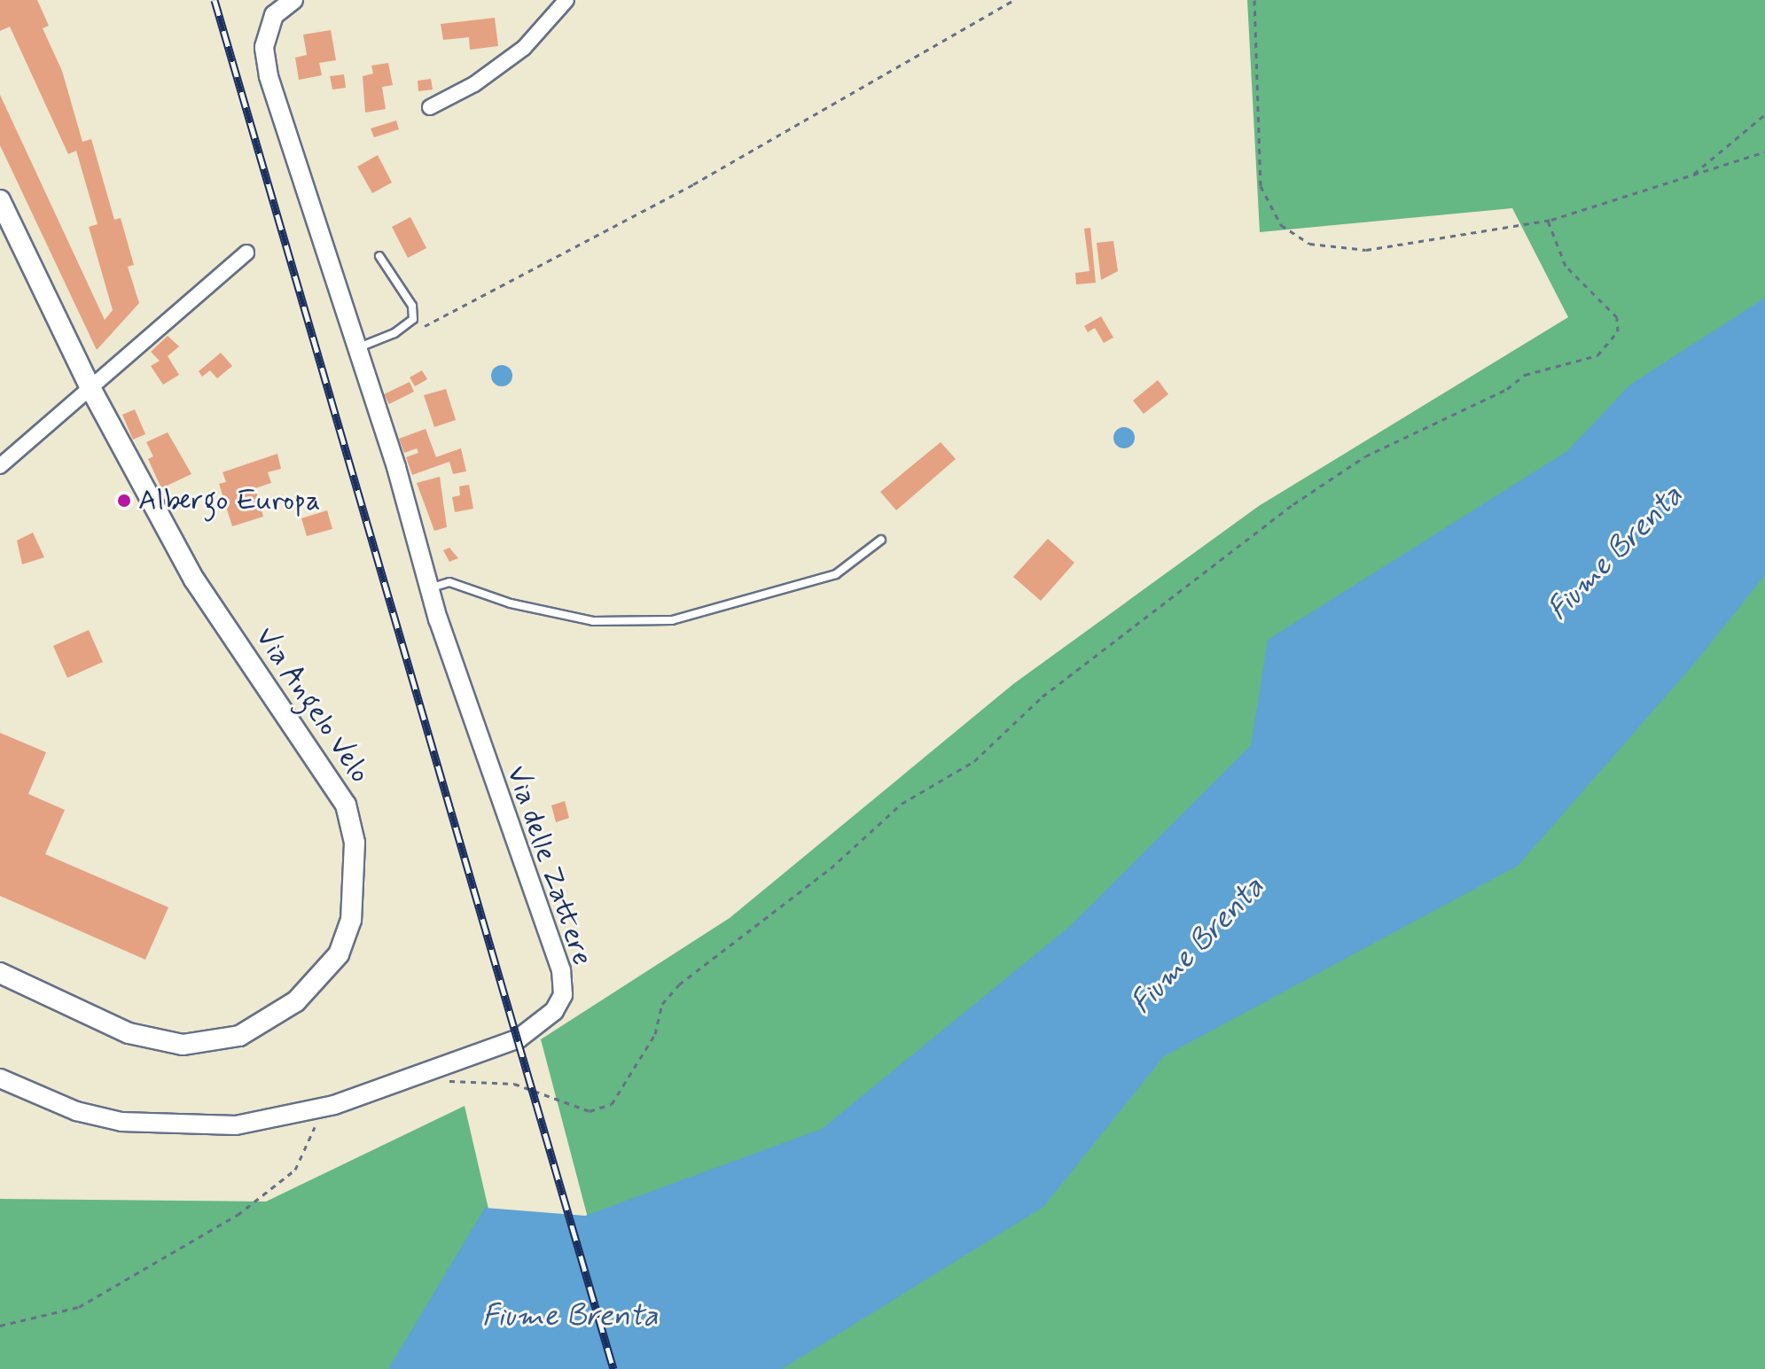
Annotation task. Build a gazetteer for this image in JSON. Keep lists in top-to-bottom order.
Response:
{
  "streets": {
    "main road": ["Via Angelo Velo"],
    "street": ["Via delle Zattere"]
  },
  "water": ["Fiume Brenta"],
  "places": ["Albergo Europa"]
}
